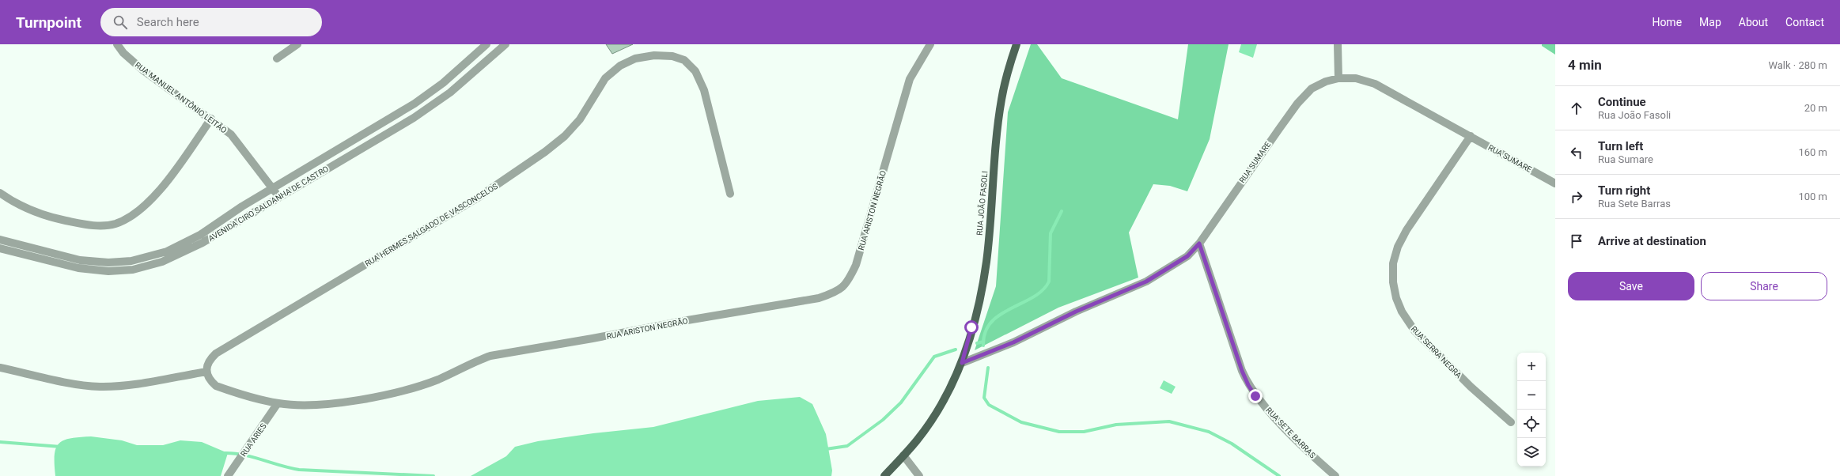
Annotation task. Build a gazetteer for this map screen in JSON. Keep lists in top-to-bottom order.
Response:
{
  "streets": {
    "main road": ["RUA JOÃO FASOLI"],
    "street": [
      "RUA MANUEL ANTÔNIO LEITÃO",
      "RUA SUMARE",
      "AVENIDA CIRO SALDANHA DE CASTRO",
      "RUA ARISTON NEGRÃO",
      "RUA HERMES SALGADO DE VASCONCELOS",
      "RUA SERRA NEGRA",
      "RUA SETE BARRAS",
      "RUA ARIES"
    ]
  },
  "crossings": [
    ["RUA MANUEL ANTÔNIO LEITÃO", "AVENIDA CIRO SALDANHA DE CASTRO"],
    ["RUA SUMARE", "RUA JOÃO FASOLI"],
    ["RUA SUMARE", "RUA SERRA NEGRA"],
    ["RUA SUMARE", "RUA SETE BARRAS"],
    ["RUA ARISTON NEGRÃO", "RUA HERMES SALGADO DE VASCONCELOS"],
    ["RUA ARISTON NEGRÃO", "RUA ARIES"]
  ],
  "page": {
    "header": "Turnpoint",
    "search": "Search here",
    "nav": [
      "Home",
      "Map",
      "About",
      "Contact"
    ],
    "heading": ["4 min", "Walk · 280 m"],
    "list": [
      ["Continue", "Rua João Fasoli", "20 m"],
      ["Turn left", "Rua Sumare", "160 m"],
      ["Turn right", "Rua Sete Barras", "100 m"],
      "Arrive at destination"
    ],
    "buttons": ["Save", "Share"],
    "map_buttons": ["+", "−"]
  }
}
